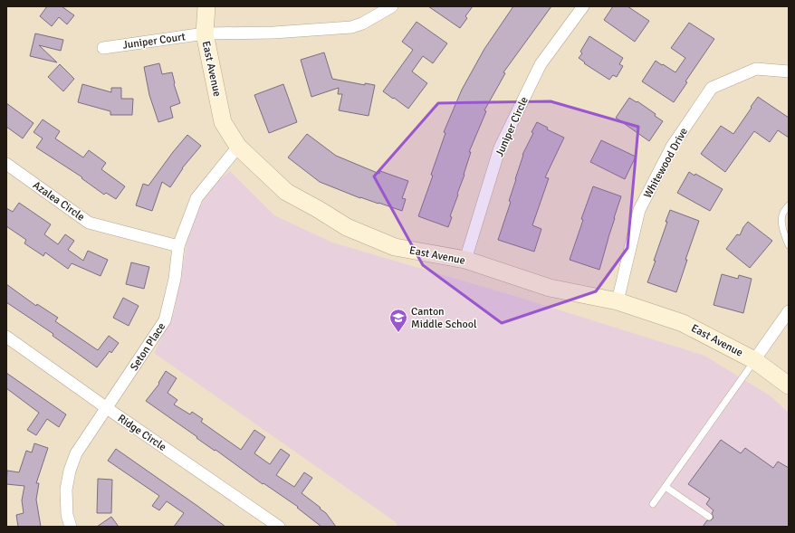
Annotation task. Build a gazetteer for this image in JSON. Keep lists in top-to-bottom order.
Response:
{
  "streets": {
    "street": [
      "Juniper Court",
      "East Avenue",
      "Juniper Circle",
      "Whitewood Drive",
      "Azalea Circle",
      "Seton Place",
      "Ridge Circle"
    ]
  },
  "crossings": [
    ["Juniper Court", "East Avenue"],
    ["East Avenue", "Juniper Circle"],
    ["East Avenue", "Whitewood Drive"],
    ["East Avenue", "Seton Place"],
    ["Azalea Circle", "Seton Place"],
    ["Seton Place", "Ridge Circle"]
  ],
  "places": {
    "school or university": ["Canton Middle School"]
  }
}
